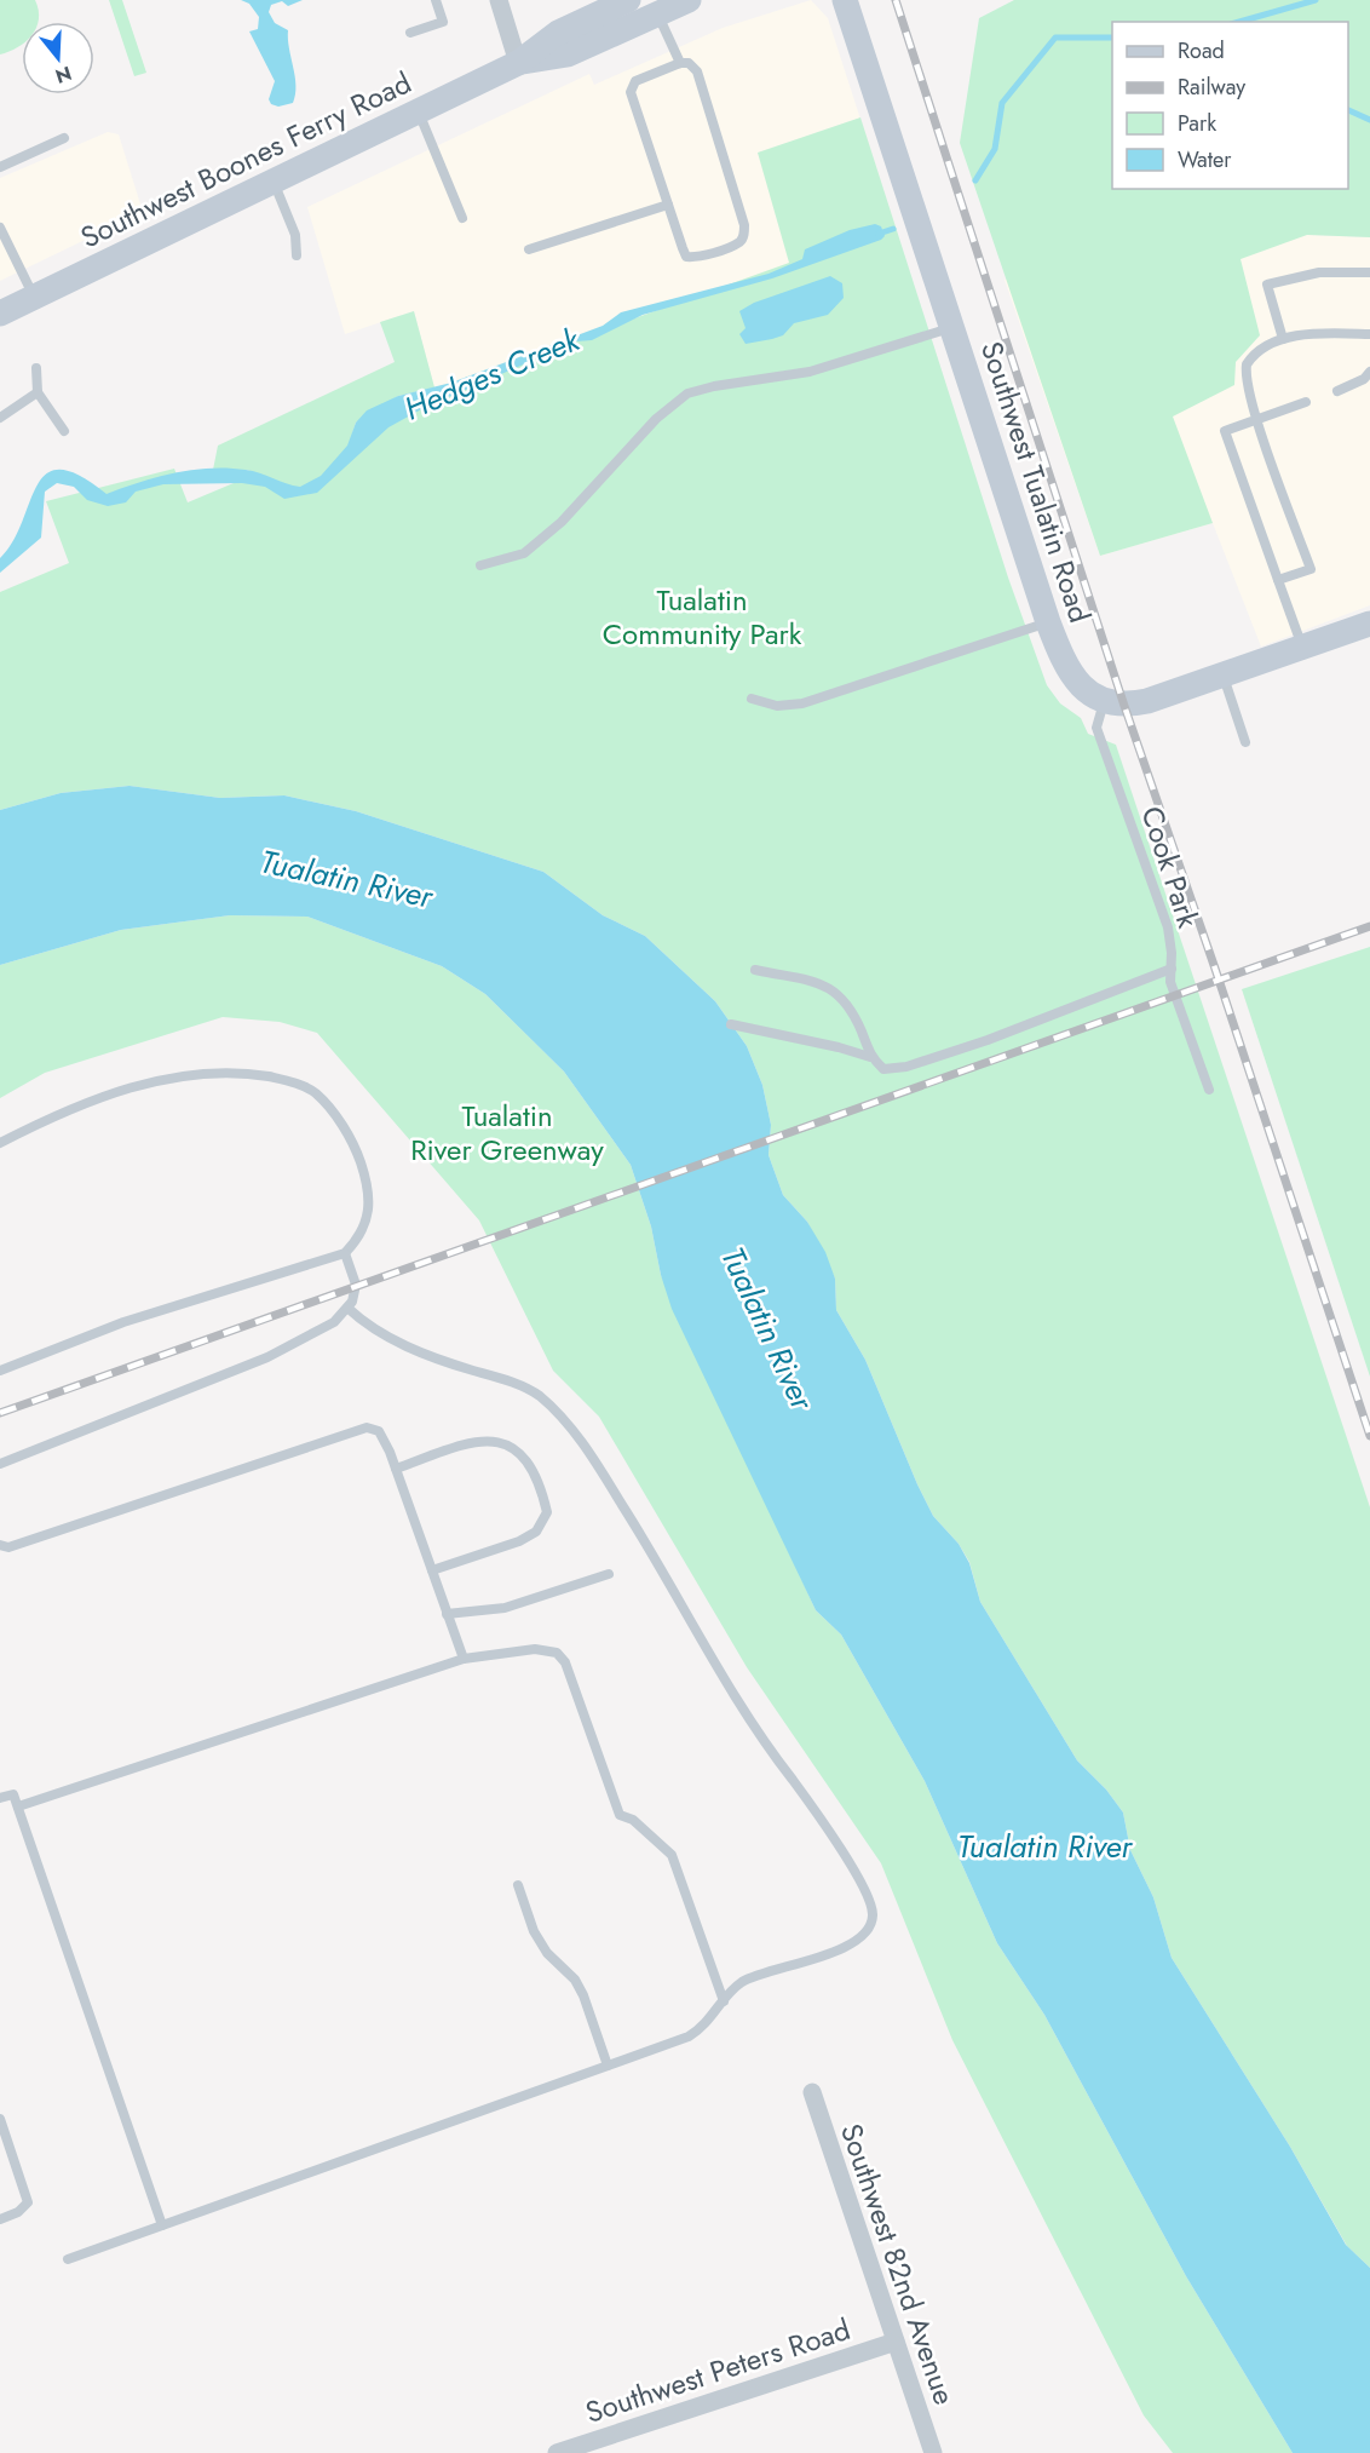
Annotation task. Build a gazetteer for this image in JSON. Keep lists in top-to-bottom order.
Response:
{
  "streets": {
    "main road": ["Southwest Boones Ferry Road", "Southwest Tualatin Road"],
    "street": ["Southwest 82nd Avenue", "Southwest Peters Road"],
    "lane": ["Cook Park"]
  },
  "crossings": [
    ["Southwest Tualatin Road", "Cook Park"],
    ["Southwest 82nd Avenue", "Southwest Peters Road"]
  ],
  "water": ["Hedges Creek", "Tualatin River"],
  "parks": ["Tualatin Community Park", "Tualatin River Greenway"],
  "legend": [
    "Road",
    "Railway",
    "Park",
    "Water"
  ],
  "north": "bottom"
}
